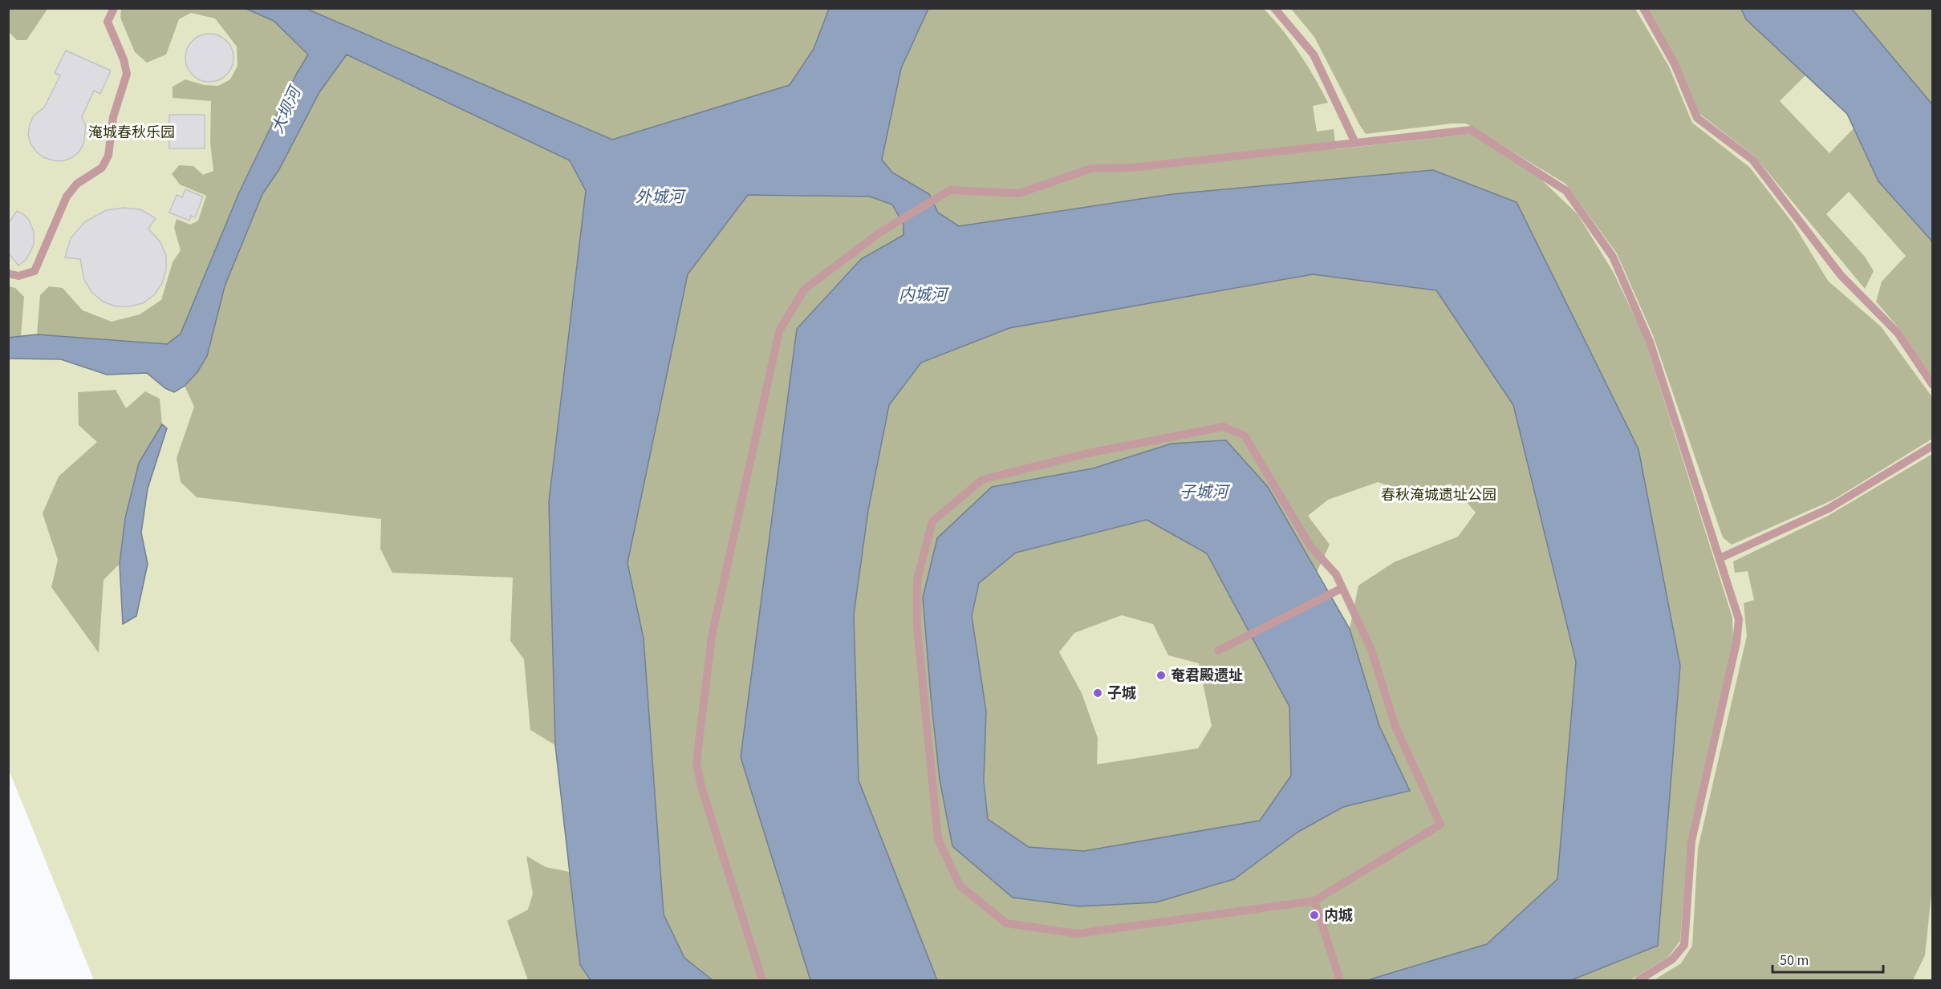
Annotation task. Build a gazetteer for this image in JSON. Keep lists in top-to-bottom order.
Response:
{
  "water": [
    "大坝河",
    "外城河",
    "内城河",
    "子城河"
  ],
  "parks": ["淹城春秋乐园", "春秋淹城遗址公园"],
  "places": ["奄君殿遗址", "子城", "内城"],
  "scale_bar": "50 m"
}
